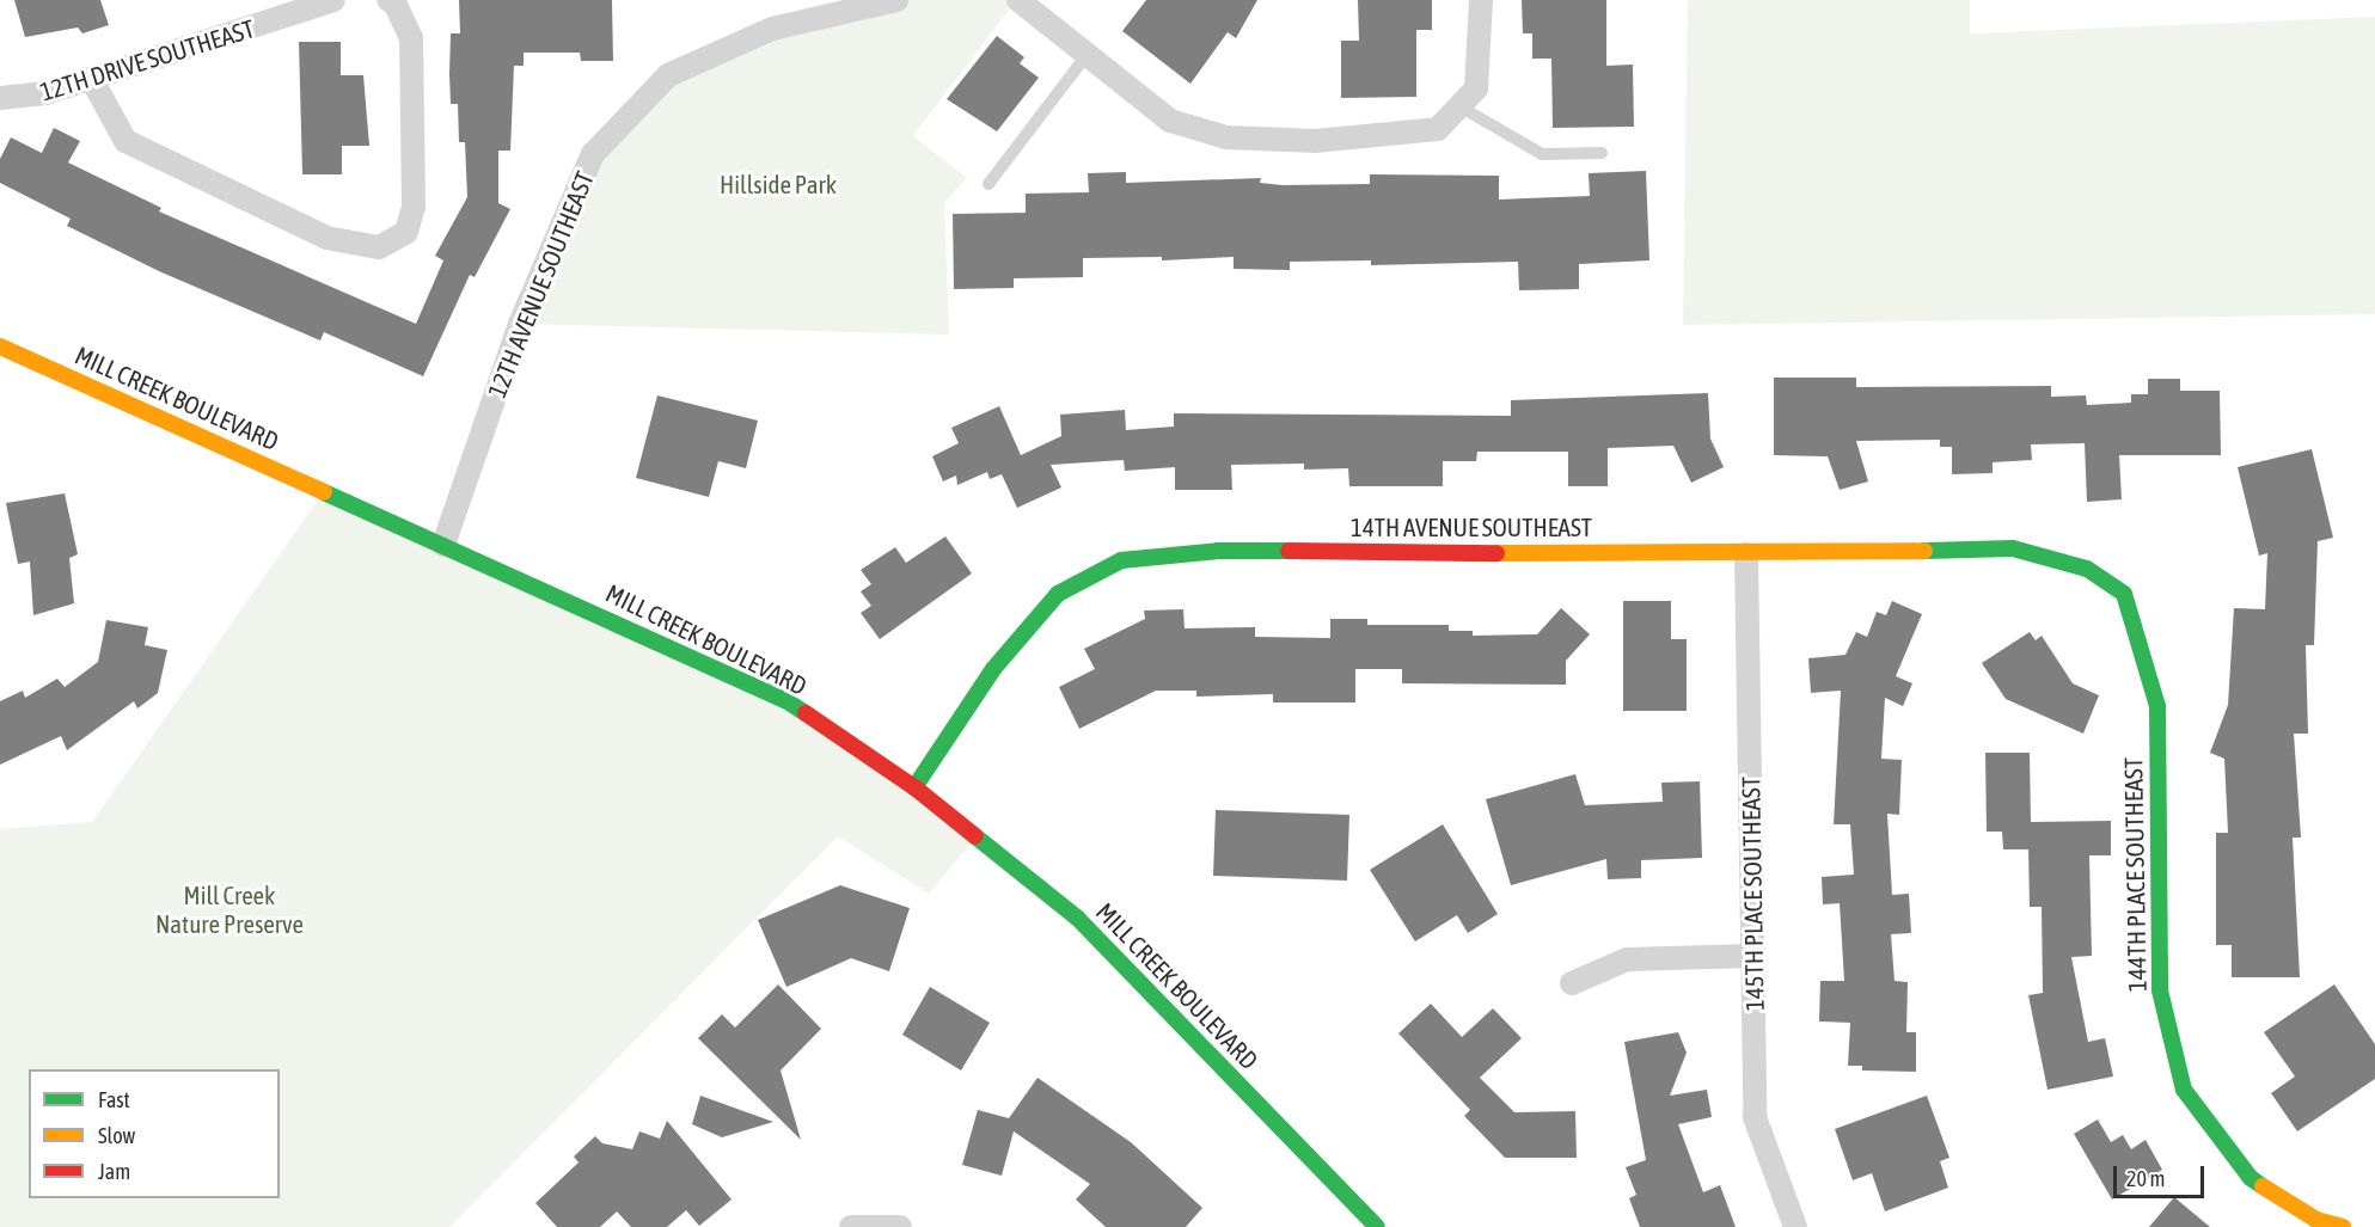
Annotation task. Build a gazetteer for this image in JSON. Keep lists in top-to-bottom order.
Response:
{
  "streets": {
    "street": [
      "12TH DRIVE SOUTHEAST",
      "12TH AVENUE SOUTHEAST",
      "MILL CREEK BOULEVARD",
      "14TH AVENUE SOUTHEAST",
      "144TH PLACE SOUTHEAST",
      "145TH PLACE SOUTHEAST"
    ]
  },
  "crossings": [
    ["12TH AVENUE SOUTHEAST", "MILL CREEK BOULEVARD"],
    ["MILL CREEK BOULEVARD", "14TH AVENUE SOUTHEAST"],
    ["14TH AVENUE SOUTHEAST", "144TH PLACE SOUTHEAST"],
    ["14TH AVENUE SOUTHEAST", "145TH PLACE SOUTHEAST"]
  ],
  "parks": ["Hillside Park", "Mill Creek Nature Preserve"],
  "legend": ["Fast", "Slow", "Jam"],
  "scale_bar": "20 m"
}
